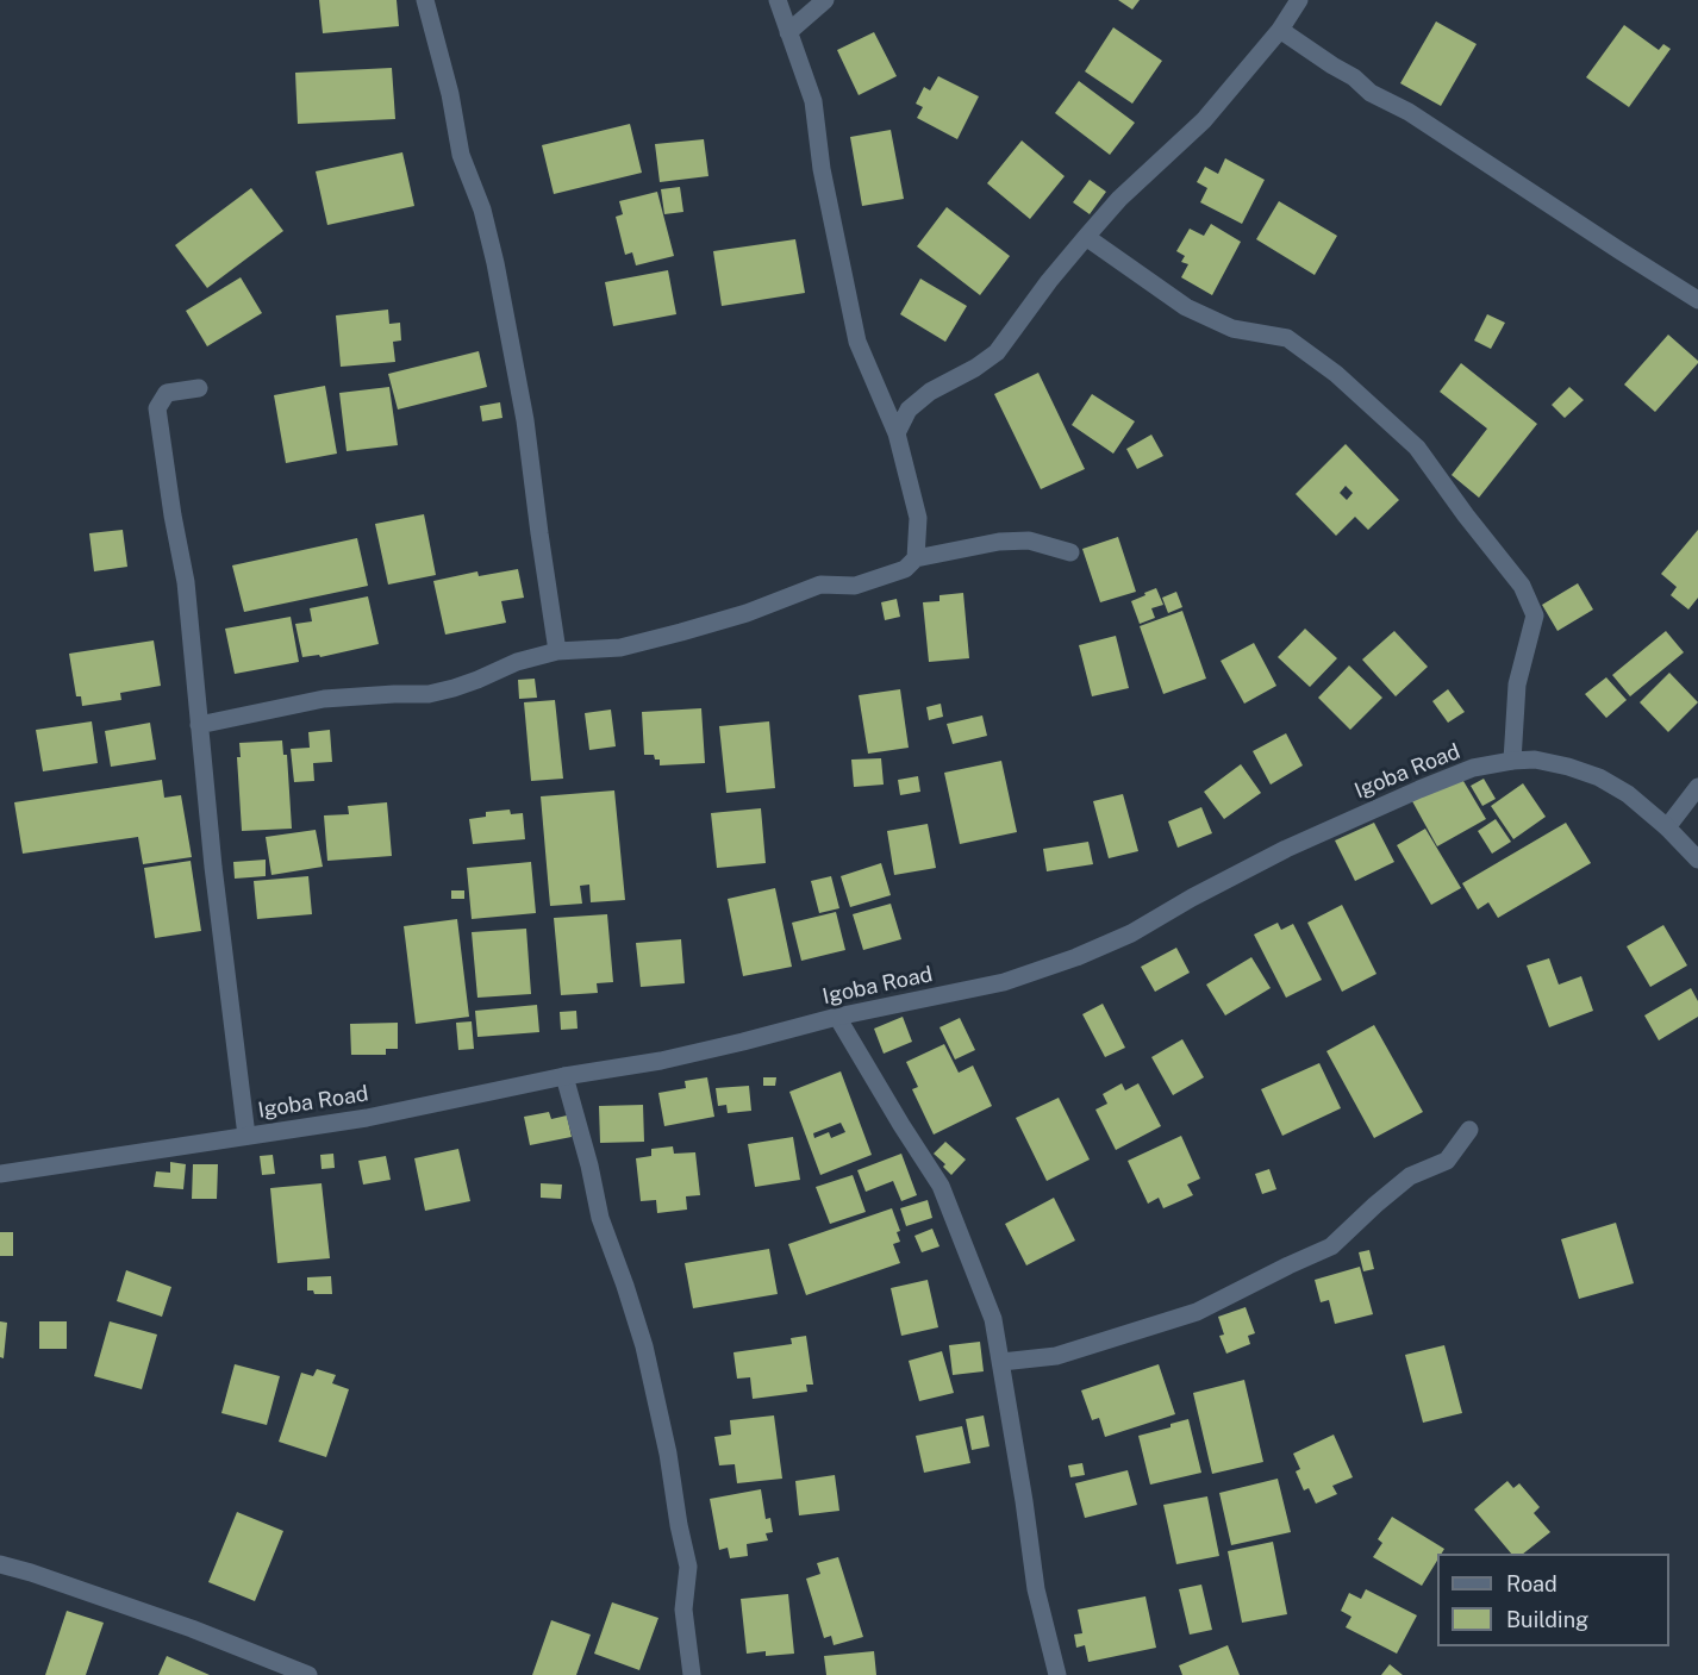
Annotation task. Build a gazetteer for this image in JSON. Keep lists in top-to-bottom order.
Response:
{
  "streets": {
    "street": ["Igoba Road"]
  },
  "legend": ["Road", "Building"]
}
